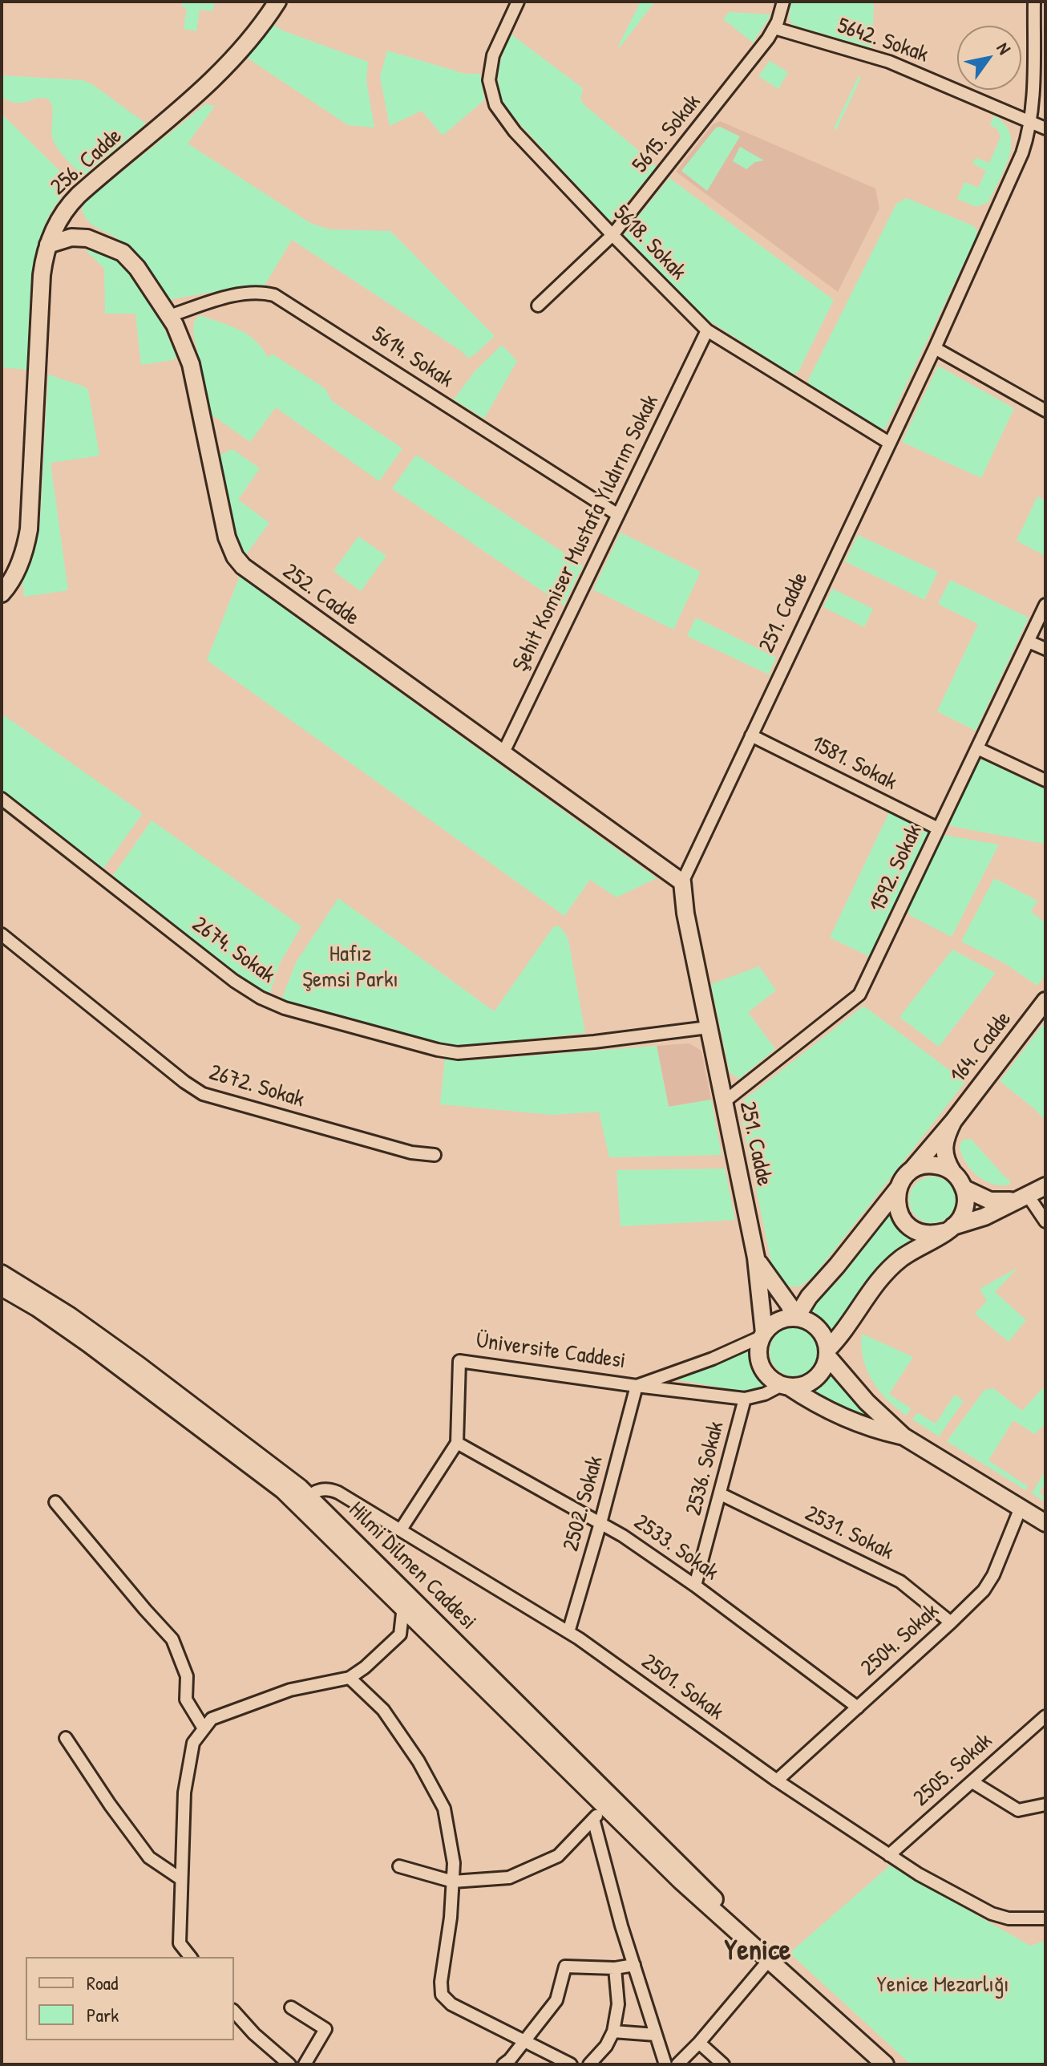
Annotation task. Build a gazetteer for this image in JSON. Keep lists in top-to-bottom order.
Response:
{
  "streets": {
    "street": [
      "5642. Sokak",
      "5615. Sokak",
      "256. Cadde",
      "5618. Sokak",
      "5614. Sokak",
      "Şehit Komiser Mustafa Yıldırım Sokak",
      "252. Cadde",
      "251. Cadde",
      "1581. Sokak",
      "1592. Sokak",
      "2674. Sokak",
      "164. Cadde",
      "2672. Sokak",
      "Üniversite Caddesi",
      "2536. Sokak",
      "2502. Sokak",
      "2531. Sokak",
      "2533. Sokak",
      "Hilmi Dilmen Caddesi",
      "2504. Sokak",
      "2501. Sokak",
      "2505. Sokak"
    ]
  },
  "crossings": [
    ["5642. Sokak", "5615. Sokak"],
    ["5642. Sokak", "251. Cadde"],
    ["5615. Sokak", "5618. Sokak"],
    ["256. Cadde", "252. Cadde"],
    ["5618. Sokak", "Şehit Komiser Mustafa Yıldırım Sokak"],
    ["5618. Sokak", "251. Cadde"],
    ["5614. Sokak", "Şehit Komiser Mustafa Yıldırım Sokak"],
    ["5614. Sokak", "252. Cadde"],
    ["Şehit Komiser Mustafa Yıldırım Sokak", "252. Cadde"],
    ["252. Cadde", "251. Cadde"],
    ["251. Cadde", "1581. Sokak"],
    ["251. Cadde", "1592. Sokak"],
    ["251. Cadde", "2674. Sokak"],
    ["251. Cadde", "Üniversite Caddesi"],
    ["1581. Sokak", "1592. Sokak"],
    ["Üniversite Caddesi", "2536. Sokak"],
    ["Üniversite Caddesi", "2502. Sokak"],
    ["Üniversite Caddesi", "2533. Sokak"],
    ["2536. Sokak", "2531. Sokak"],
    ["2536. Sokak", "2533. Sokak"],
    ["2502. Sokak", "2533. Sokak"],
    ["2502. Sokak", "2501. Sokak"],
    ["2531. Sokak", "2504. Sokak"],
    ["2533. Sokak", "2504. Sokak"],
    ["Hilmi Dilmen Caddesi", "2501. Sokak"],
    ["2504. Sokak", "2501. Sokak"],
    ["2501. Sokak", "2505. Sokak"]
  ],
  "districts": ["Yenice"],
  "parks": ["Hafız Şemsi Parkı", "Yenice Mezarlığı"],
  "legend": ["Road", "Park"],
  "north": "top right"
}
